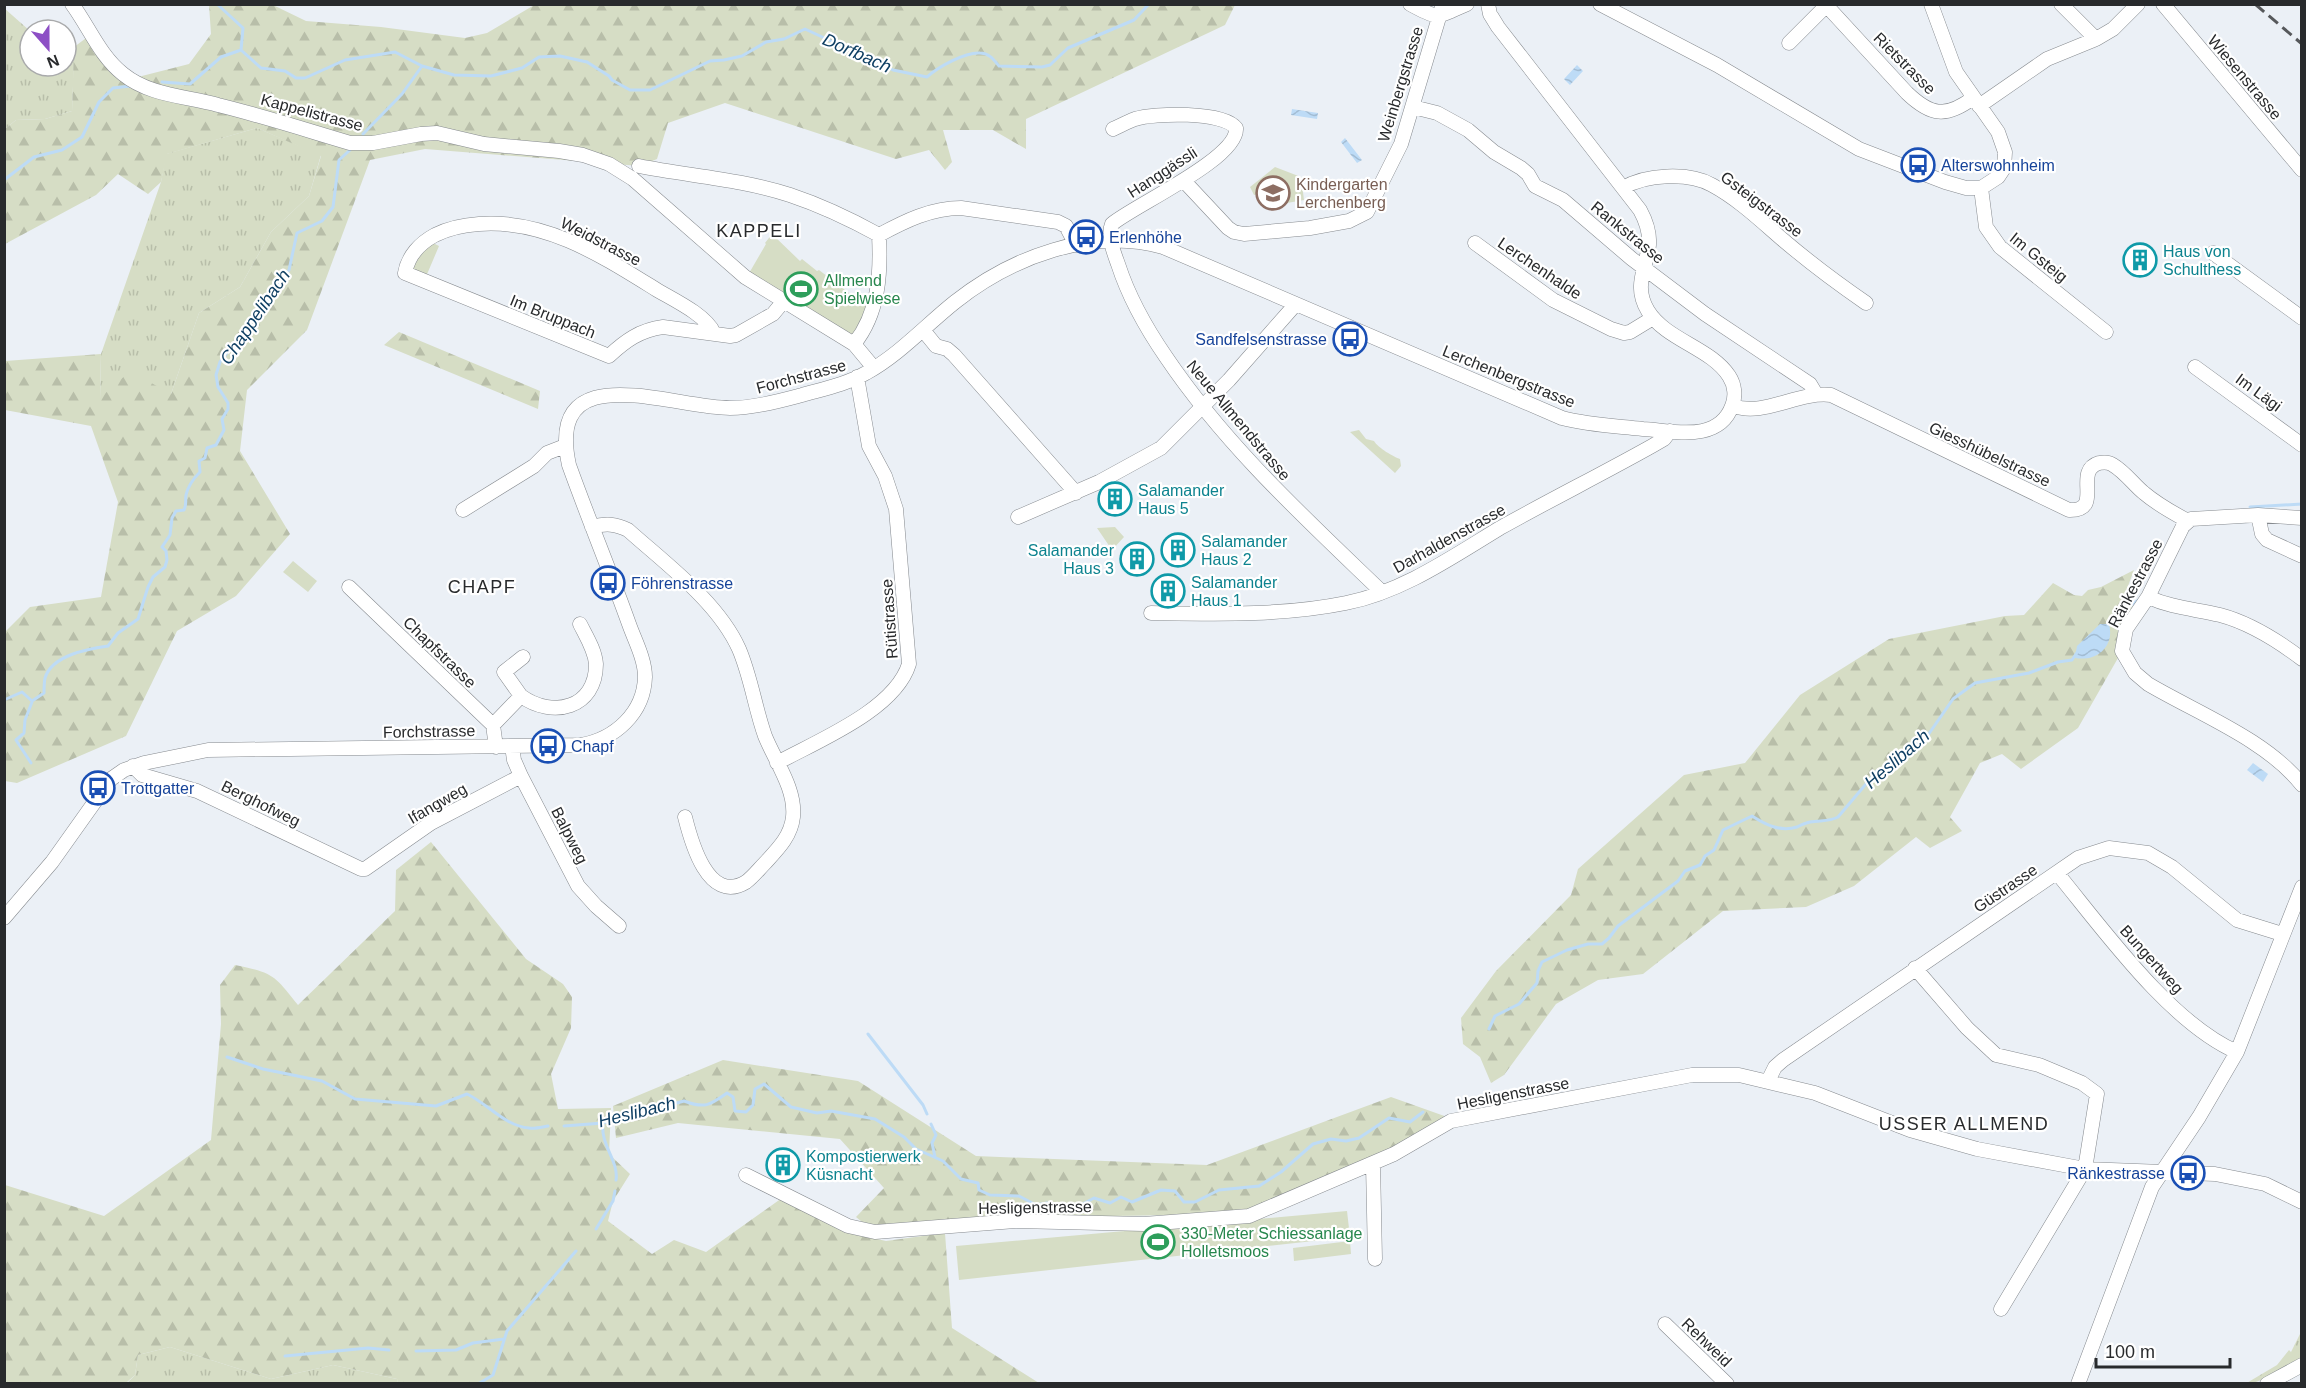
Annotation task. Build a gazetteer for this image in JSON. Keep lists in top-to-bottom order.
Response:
{
  "streets": {
    "street": [
      "Rietstrasse",
      "Wiesenstrasse",
      "Weinbergstrasse",
      "Kappelistrasse",
      "Hanggässli",
      "Gsteigstrasse",
      "Rankstrasse",
      "Weidstrasse",
      "Im Gsteig",
      "Lerchenhalde",
      "Im Bruppach",
      "Forchstrasse",
      "Lerchenbergstrasse",
      "Im Lägi",
      "Neue Allmendstrasse",
      "Giesshübelstrasse",
      "Darhaldenstrasse",
      "Ränkestrasse",
      "Rütistrasse",
      "Chapfstrasse",
      "Berghofweg",
      "Ifangweg",
      "Balpweg",
      "Güstrasse",
      "Bungertweg",
      "Hesligenstrasse",
      "Rehweid"
    ]
  },
  "crossings": [
    ["Weinbergstrasse", "Hanggässli"],
    ["Weinbergstrasse", "Rankstrasse"],
    ["Kappelistrasse", "Im Bruppach"],
    ["Hanggässli", "Lerchenbergstrasse"],
    ["Hanggässli", "Neue Allmendstrasse"],
    ["Rankstrasse", "Giesshübelstrasse"],
    ["Weidstrasse", "Im Bruppach"],
    ["Forchstrasse", "Lerchenbergstrasse"],
    ["Forchstrasse", "Rütistrasse"],
    ["Forchstrasse", "Berghofweg"],
    ["Forchstrasse", "Balpweg"],
    ["Lerchenbergstrasse", "Neue Allmendstrasse"],
    ["Lerchenbergstrasse", "Giesshübelstrasse"],
    ["Lerchenbergstrasse", "Darhaldenstrasse"],
    ["Neue Allmendstrasse", "Darhaldenstrasse"],
    ["Giesshübelstrasse", "Ränkestrasse"],
    ["Berghofweg", "Ifangweg"],
    ["Ifangweg", "Balpweg"],
    ["Güstrasse", "Bungertweg"],
    ["Güstrasse", "Hesligenstrasse"]
  ],
  "districts": ["KAPPELI", "CHAPF", "USSER ALLMEND"],
  "water": ["Dorfbach", "Chappelibach", "Heslibach"],
  "places": {
    "bus stop": [
      "Alterswohnheim",
      "Erlenhöhe",
      "Sandfelsenstrasse",
      "Föhrenstrasse",
      "Chapf",
      "Trottgatter",
      "Ränkestrasse"
    ],
    "school or university": ["Kindergarten Lerchenberg"],
    "building": [
      "Haus von Schulthess",
      "Salamander Haus 5",
      "Salamander Haus 2",
      "Salamander Haus 3",
      "Salamander Haus 1",
      "Kompostierwerk Küsnacht"
    ],
    "sports": ["Allmend Spielwiese", "330-Meter Schiessanlage Holletsmoos"]
  },
  "scale_bar": "100 m",
  "north": "bottom"
}
